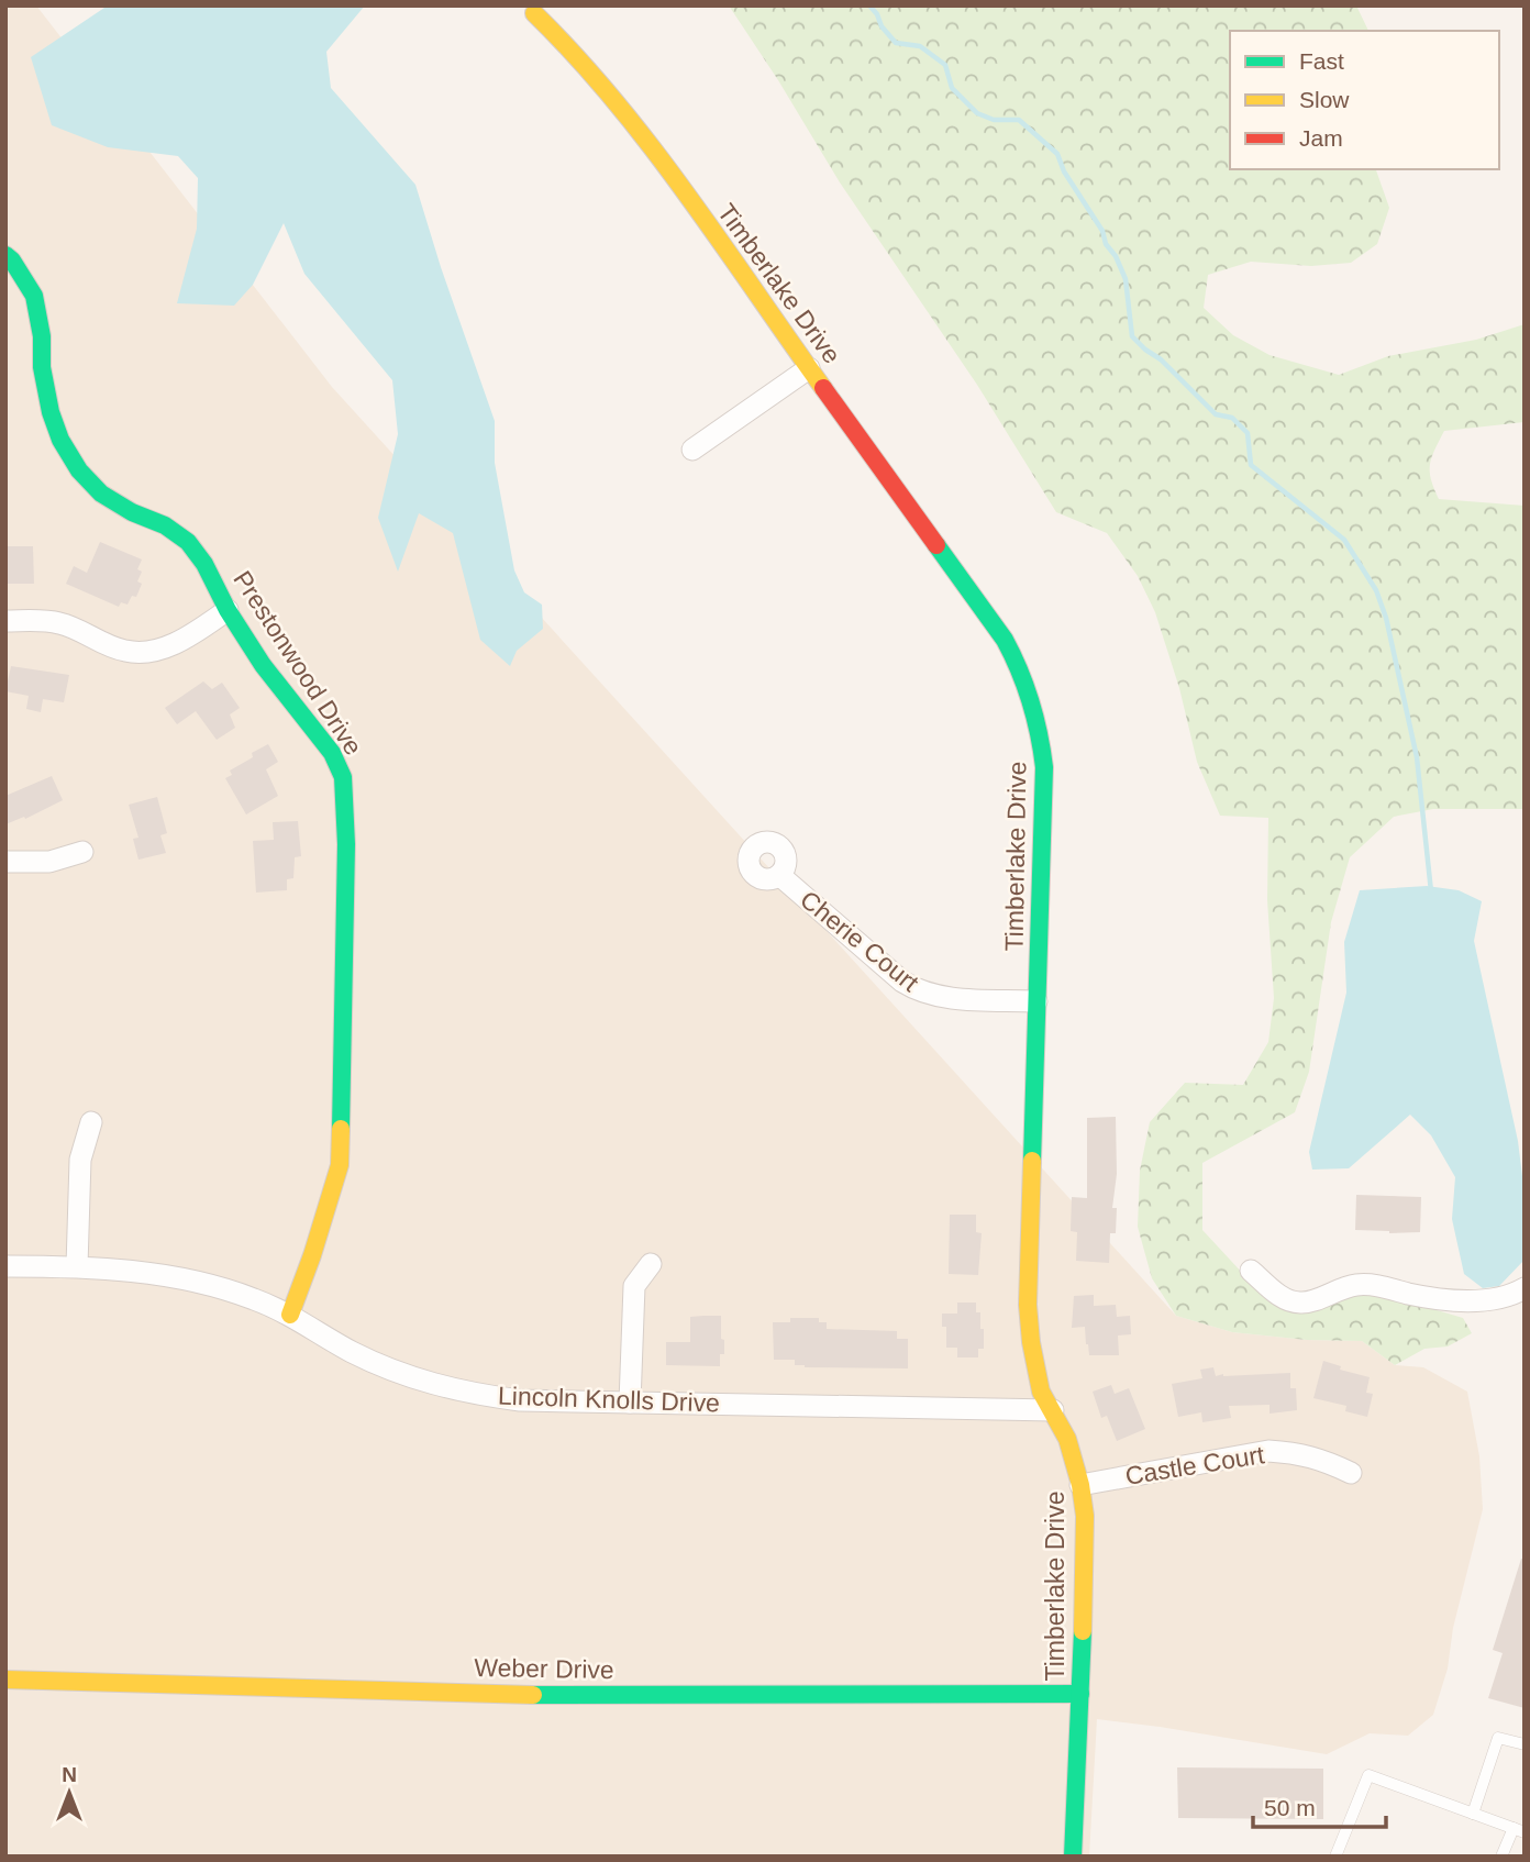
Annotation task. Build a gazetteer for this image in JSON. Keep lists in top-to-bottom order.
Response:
{
  "streets": {
    "street": [
      "Timberlake Drive",
      "Prestonwood Drive",
      "Cherie Court",
      "Lincoln Knolls Drive",
      "Castle Court",
      "Weber Drive"
    ]
  },
  "crossings": [
    ["Timberlake Drive", "Cherie Court"],
    ["Timberlake Drive", "Lincoln Knolls Drive"],
    ["Timberlake Drive", "Castle Court"],
    ["Timberlake Drive", "Weber Drive"],
    ["Prestonwood Drive", "Lincoln Knolls Drive"]
  ],
  "legend": ["Fast", "Slow", "Jam"],
  "scale_bar": "50 m",
  "north": "top"
}
